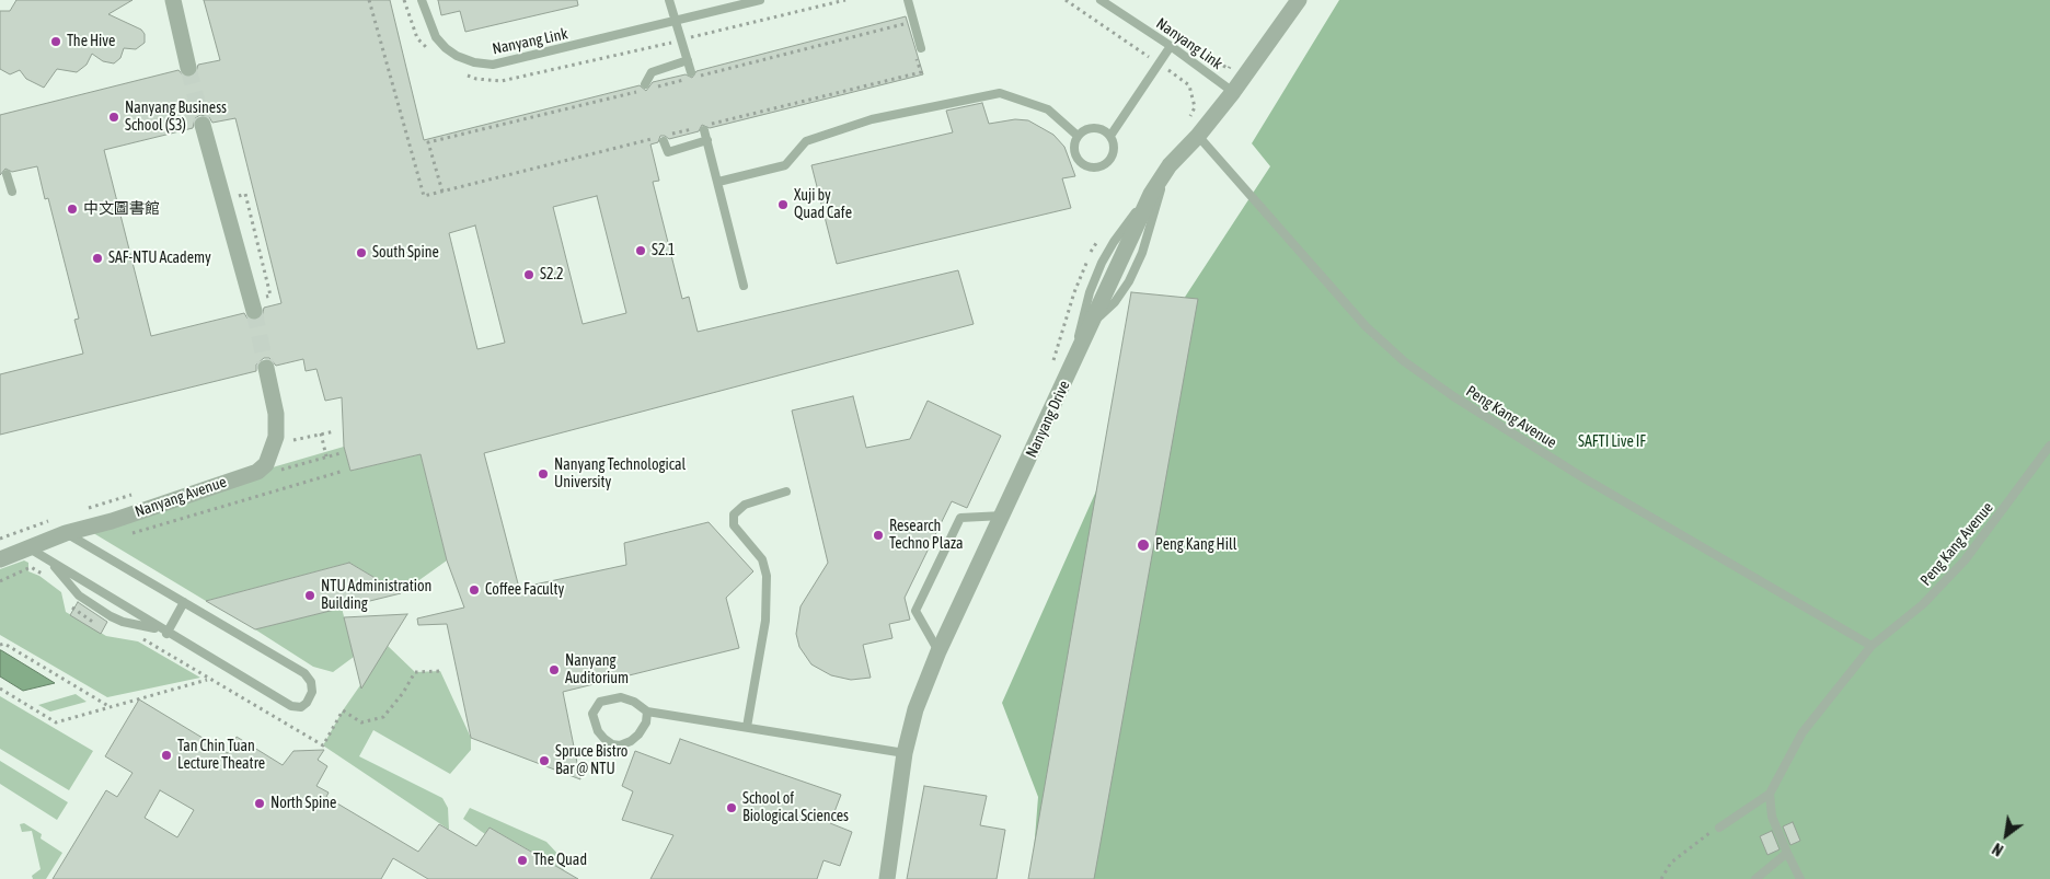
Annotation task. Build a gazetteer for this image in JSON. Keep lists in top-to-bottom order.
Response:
{
  "streets": {
    "street": ["Nanyang Drive", "Nanyang Avenue"],
    "lane": ["Nanyang Link", "Peng Kang Avenue"]
  },
  "crossings": [
    ["Nanyang Link", "Nanyang Drive"],
    ["Peng Kang Avenue", "Nanyang Drive"]
  ],
  "parks": ["SAFTI Live IF"],
  "places": [
    "The Hive",
    "Nanyang Business School (S3)",
    "Xuji by Quad Cafe",
    "中文圖書館",
    "S2.1",
    "South Spine",
    "SAF-NTU Academy",
    "S2.2",
    "Nanyang Technological University",
    "Research Techno Plaza",
    "Peng Kang Hill",
    "Coffee Faculty",
    "NTU Administration Building",
    "Nanyang Auditorium",
    "Tan Chin Tuan Lecture Theatre",
    "Spruce Bistro Bar @ NTU",
    "North Spine",
    "School of Biological Sciences",
    "The Quad"
  ],
  "north": "bottom left"
}
